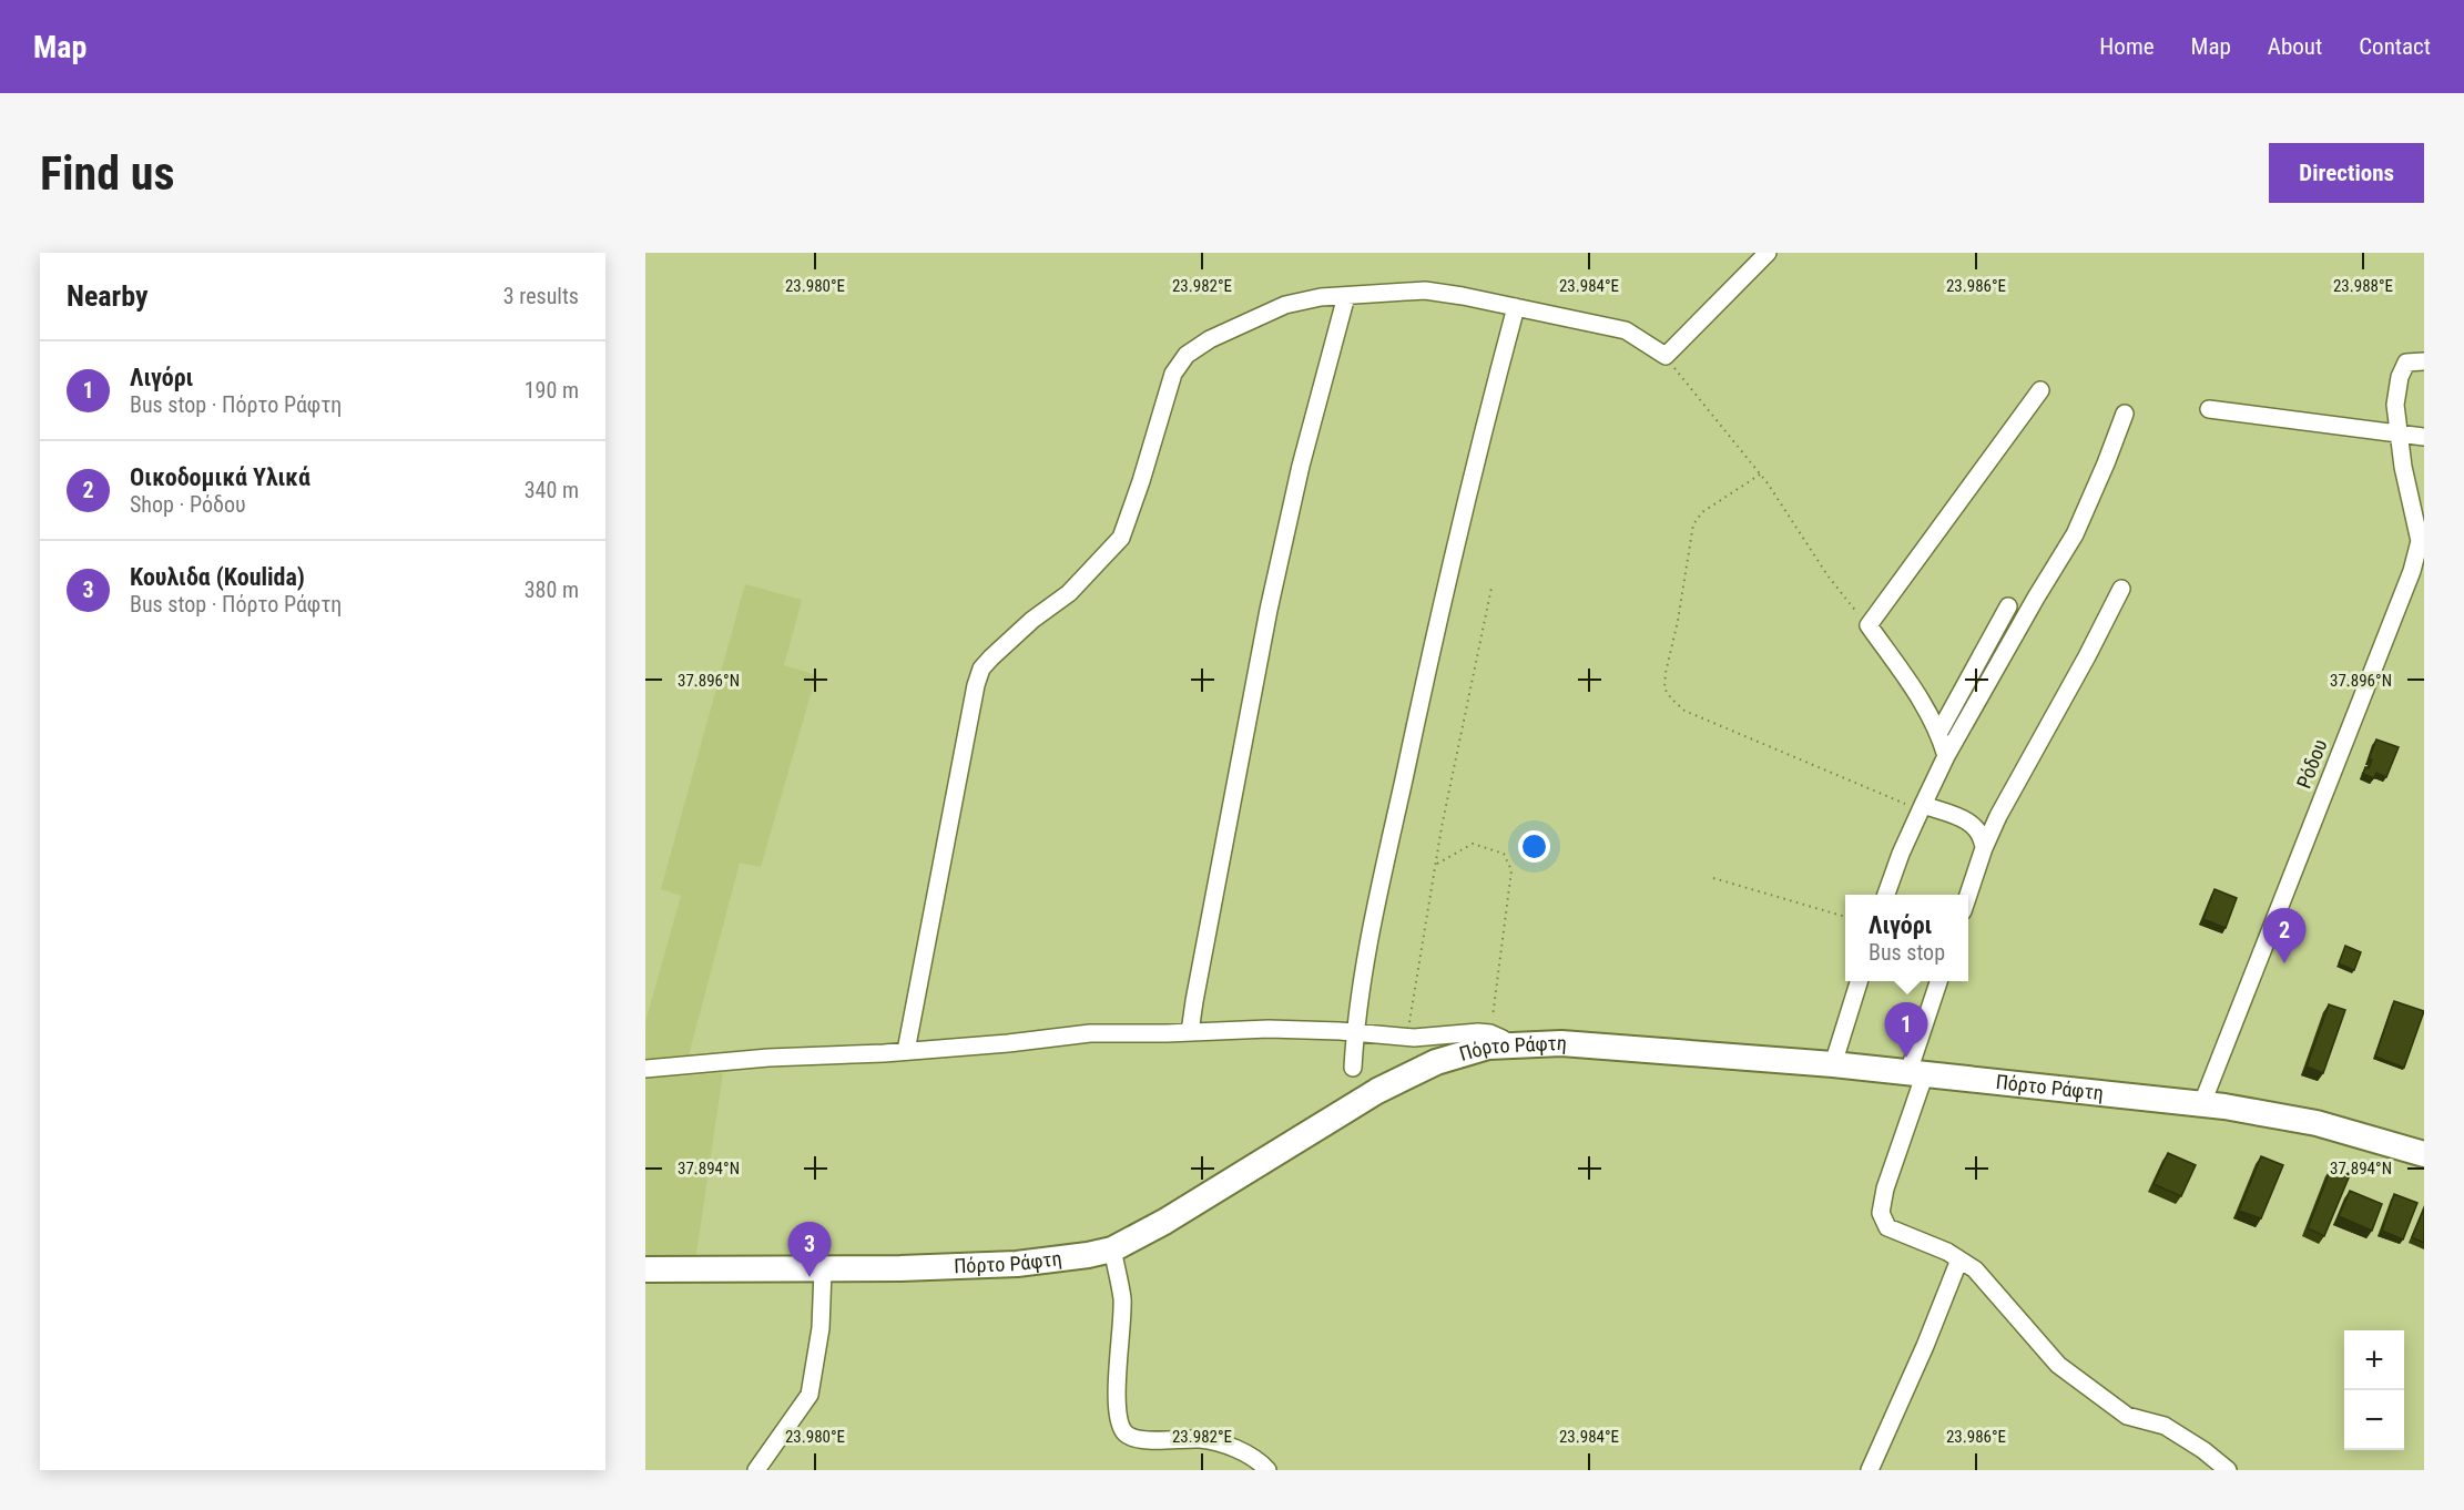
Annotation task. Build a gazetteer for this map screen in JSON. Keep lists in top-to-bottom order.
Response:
{
  "streets": {
    "main road": ["Πόρτο Ράφτη"],
    "street": ["Ρόδου"]
  },
  "crossings": [
    ["Ρόδου", "Πόρτο Ράφτη"]
  ],
  "page": {
    "header": "Map",
    "nav": [
      "Home",
      "Map",
      "About",
      "Contact"
    ],
    "buttons": "Directions",
    "title": "Find us",
    "heading": ["Nearby", "3 results"],
    "list": [
      {
        "mark": "1",
        "name": "Λιγόρι",
        "note": "Bus stop · Πόρτο Ράφτη",
        "value": "190 m"
      },
      {
        "mark": "2",
        "name": "Οικοδομικά Υλικά",
        "note": "Shop · Ρόδου",
        "value": "340 m"
      },
      {
        "mark": "3",
        "name": "Κουλιδα (Koulida)",
        "note": "Bus stop · Πόρτο Ράφτη",
        "value": "380 m"
      }
    ],
    "popup": ["Λιγόρι", "Bus stop"],
    "pins": ["2", "1", "3"],
    "map_buttons": ["+", "−"]
  },
  "coordinates": [
    "23.980°E",
    "23.982°E",
    "23.984°E",
    "23.986°E",
    "23.988°E",
    "37.896°N",
    "37.894°N"
  ]
}
